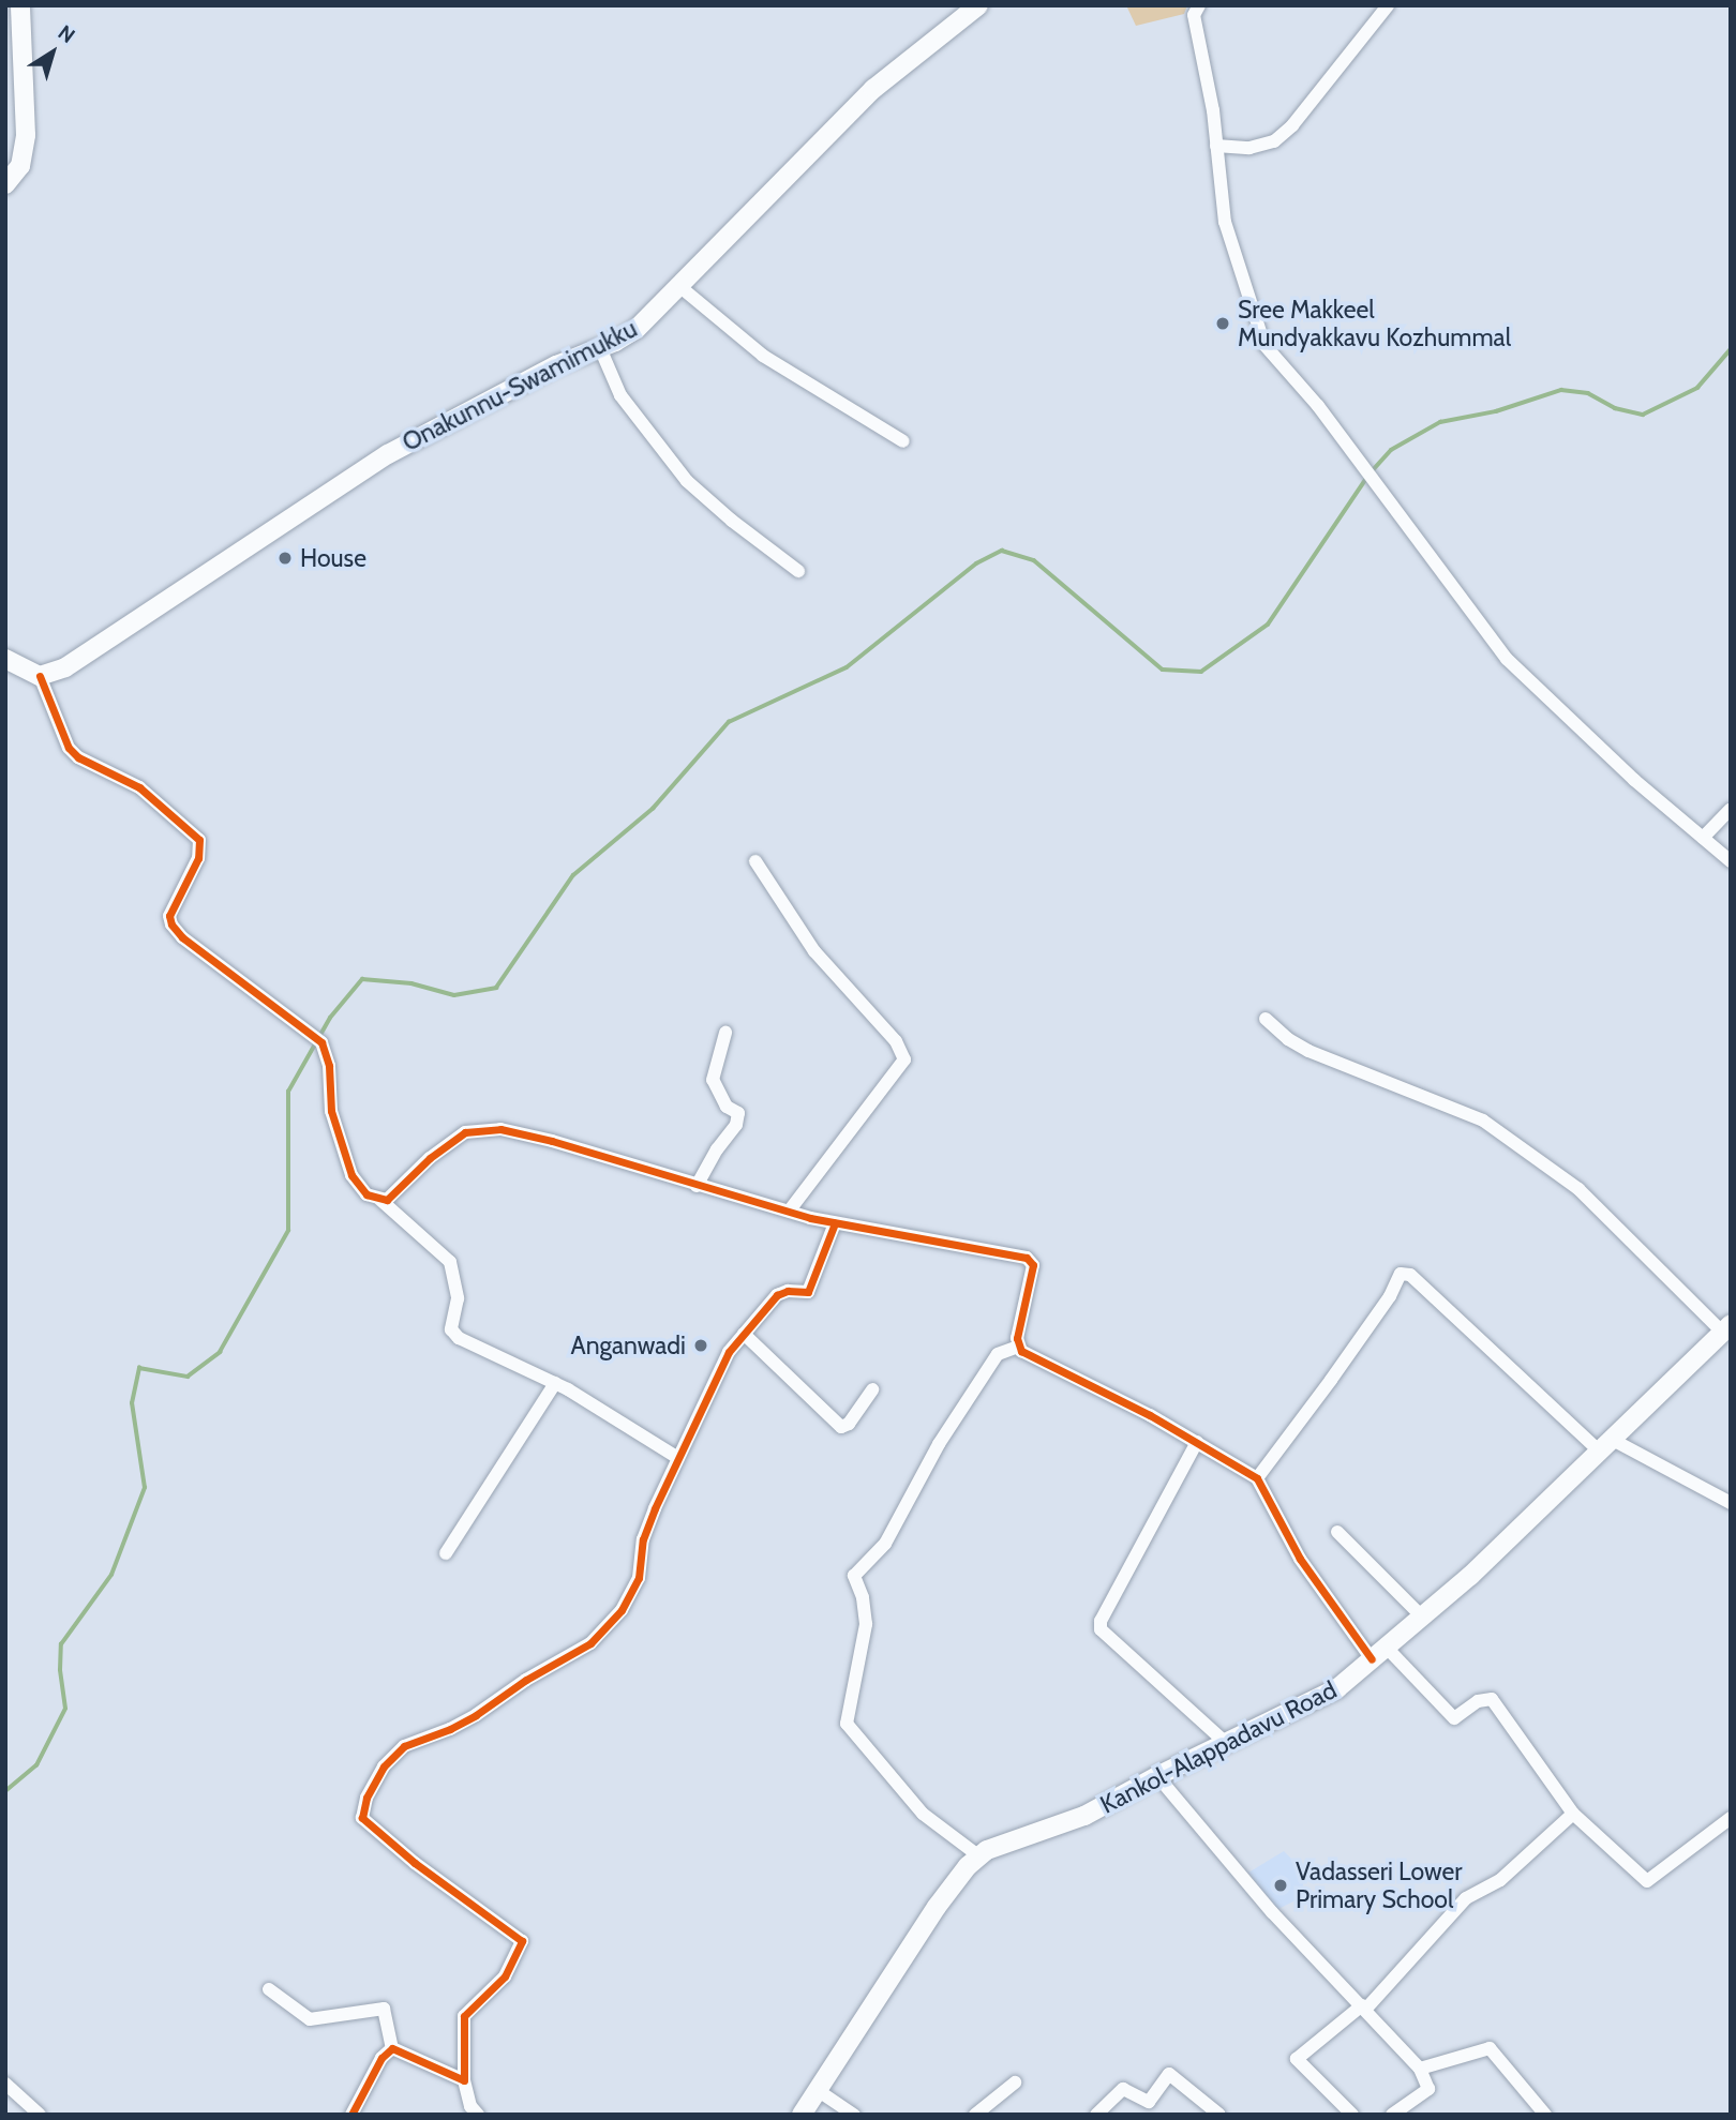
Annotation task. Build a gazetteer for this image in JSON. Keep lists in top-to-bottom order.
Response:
{
  "streets": {
    "main road": ["Onakunnu-Swamimukku", "Kankol-Alappadavu Road"]
  },
  "places": [
    "Sree Makkeel Mundyakkavu Kozhummal",
    "House",
    "Anganwadi",
    "Vadasseri Lower Primary School"
  ],
  "north": "top right"
}
